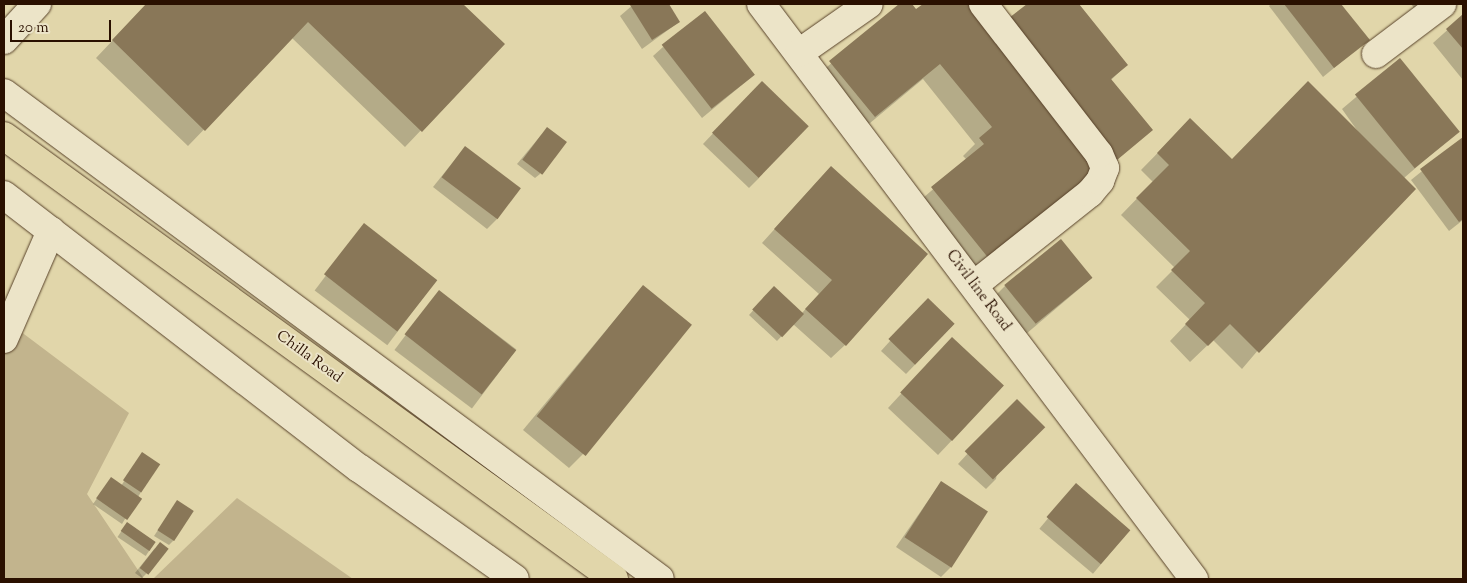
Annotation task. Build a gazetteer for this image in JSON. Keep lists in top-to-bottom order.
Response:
{
  "streets": {
    "main road": ["Chilla Road"],
    "street": ["Civil line Road"]
  },
  "scale_bar": "20 m"
}
